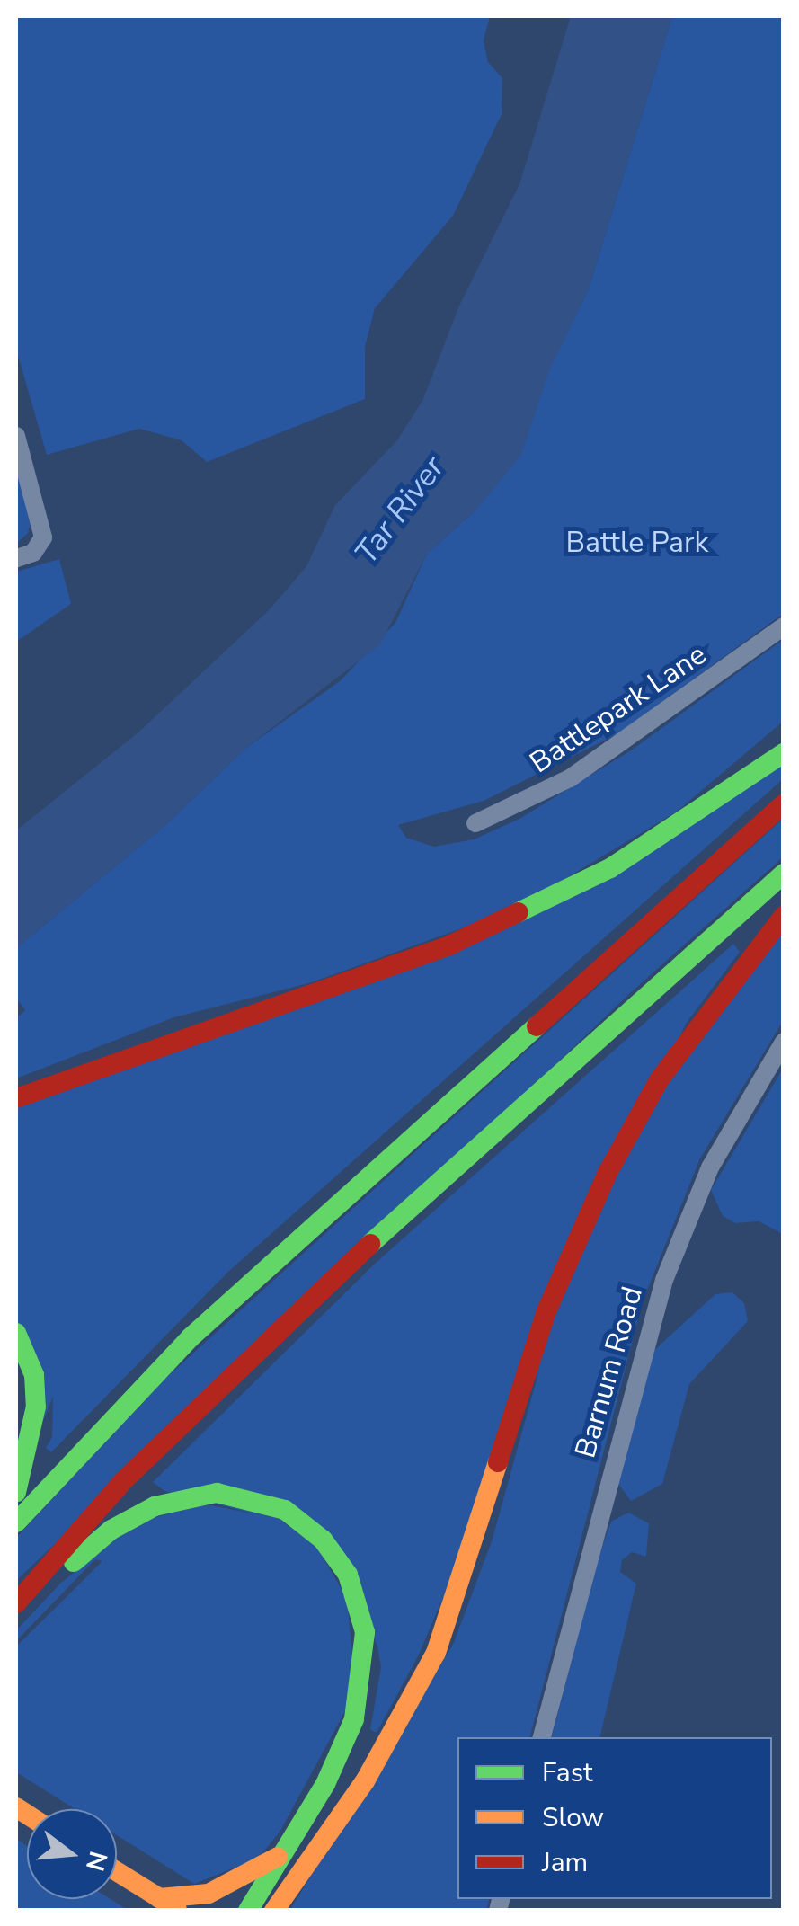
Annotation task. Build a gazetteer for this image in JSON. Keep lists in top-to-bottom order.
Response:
{
  "streets": {
    "street": ["Battlepark Lane", "Barnum Road"]
  },
  "water": ["Tar River"],
  "parks": ["Battle Park"],
  "legend": ["Fast", "Slow", "Jam"],
  "north": "right"
}
